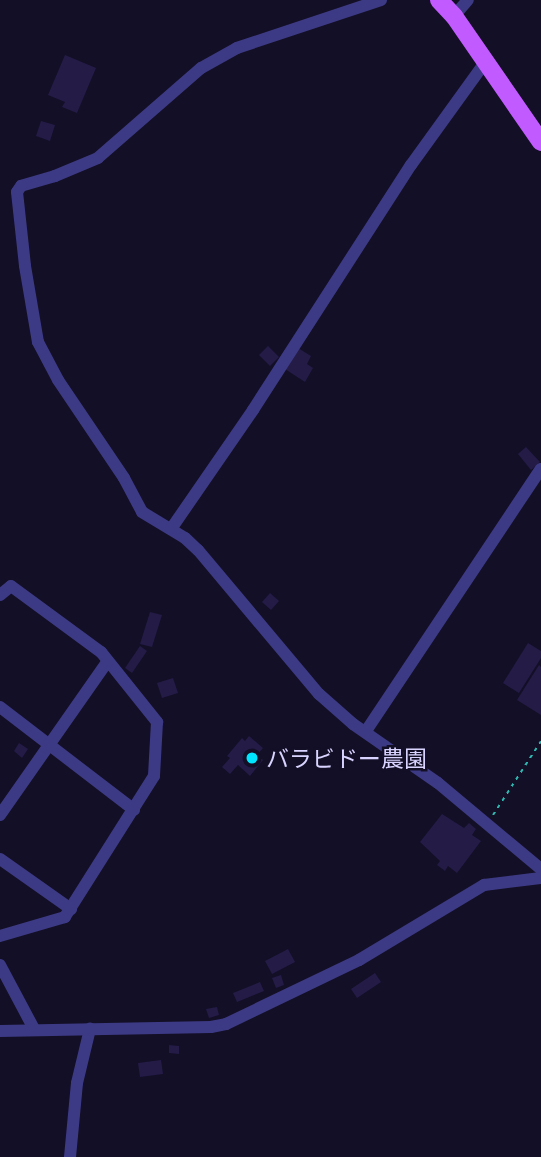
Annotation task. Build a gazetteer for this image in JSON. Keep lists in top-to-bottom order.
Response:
{
  "places": ["バラビドー農園"]
}
